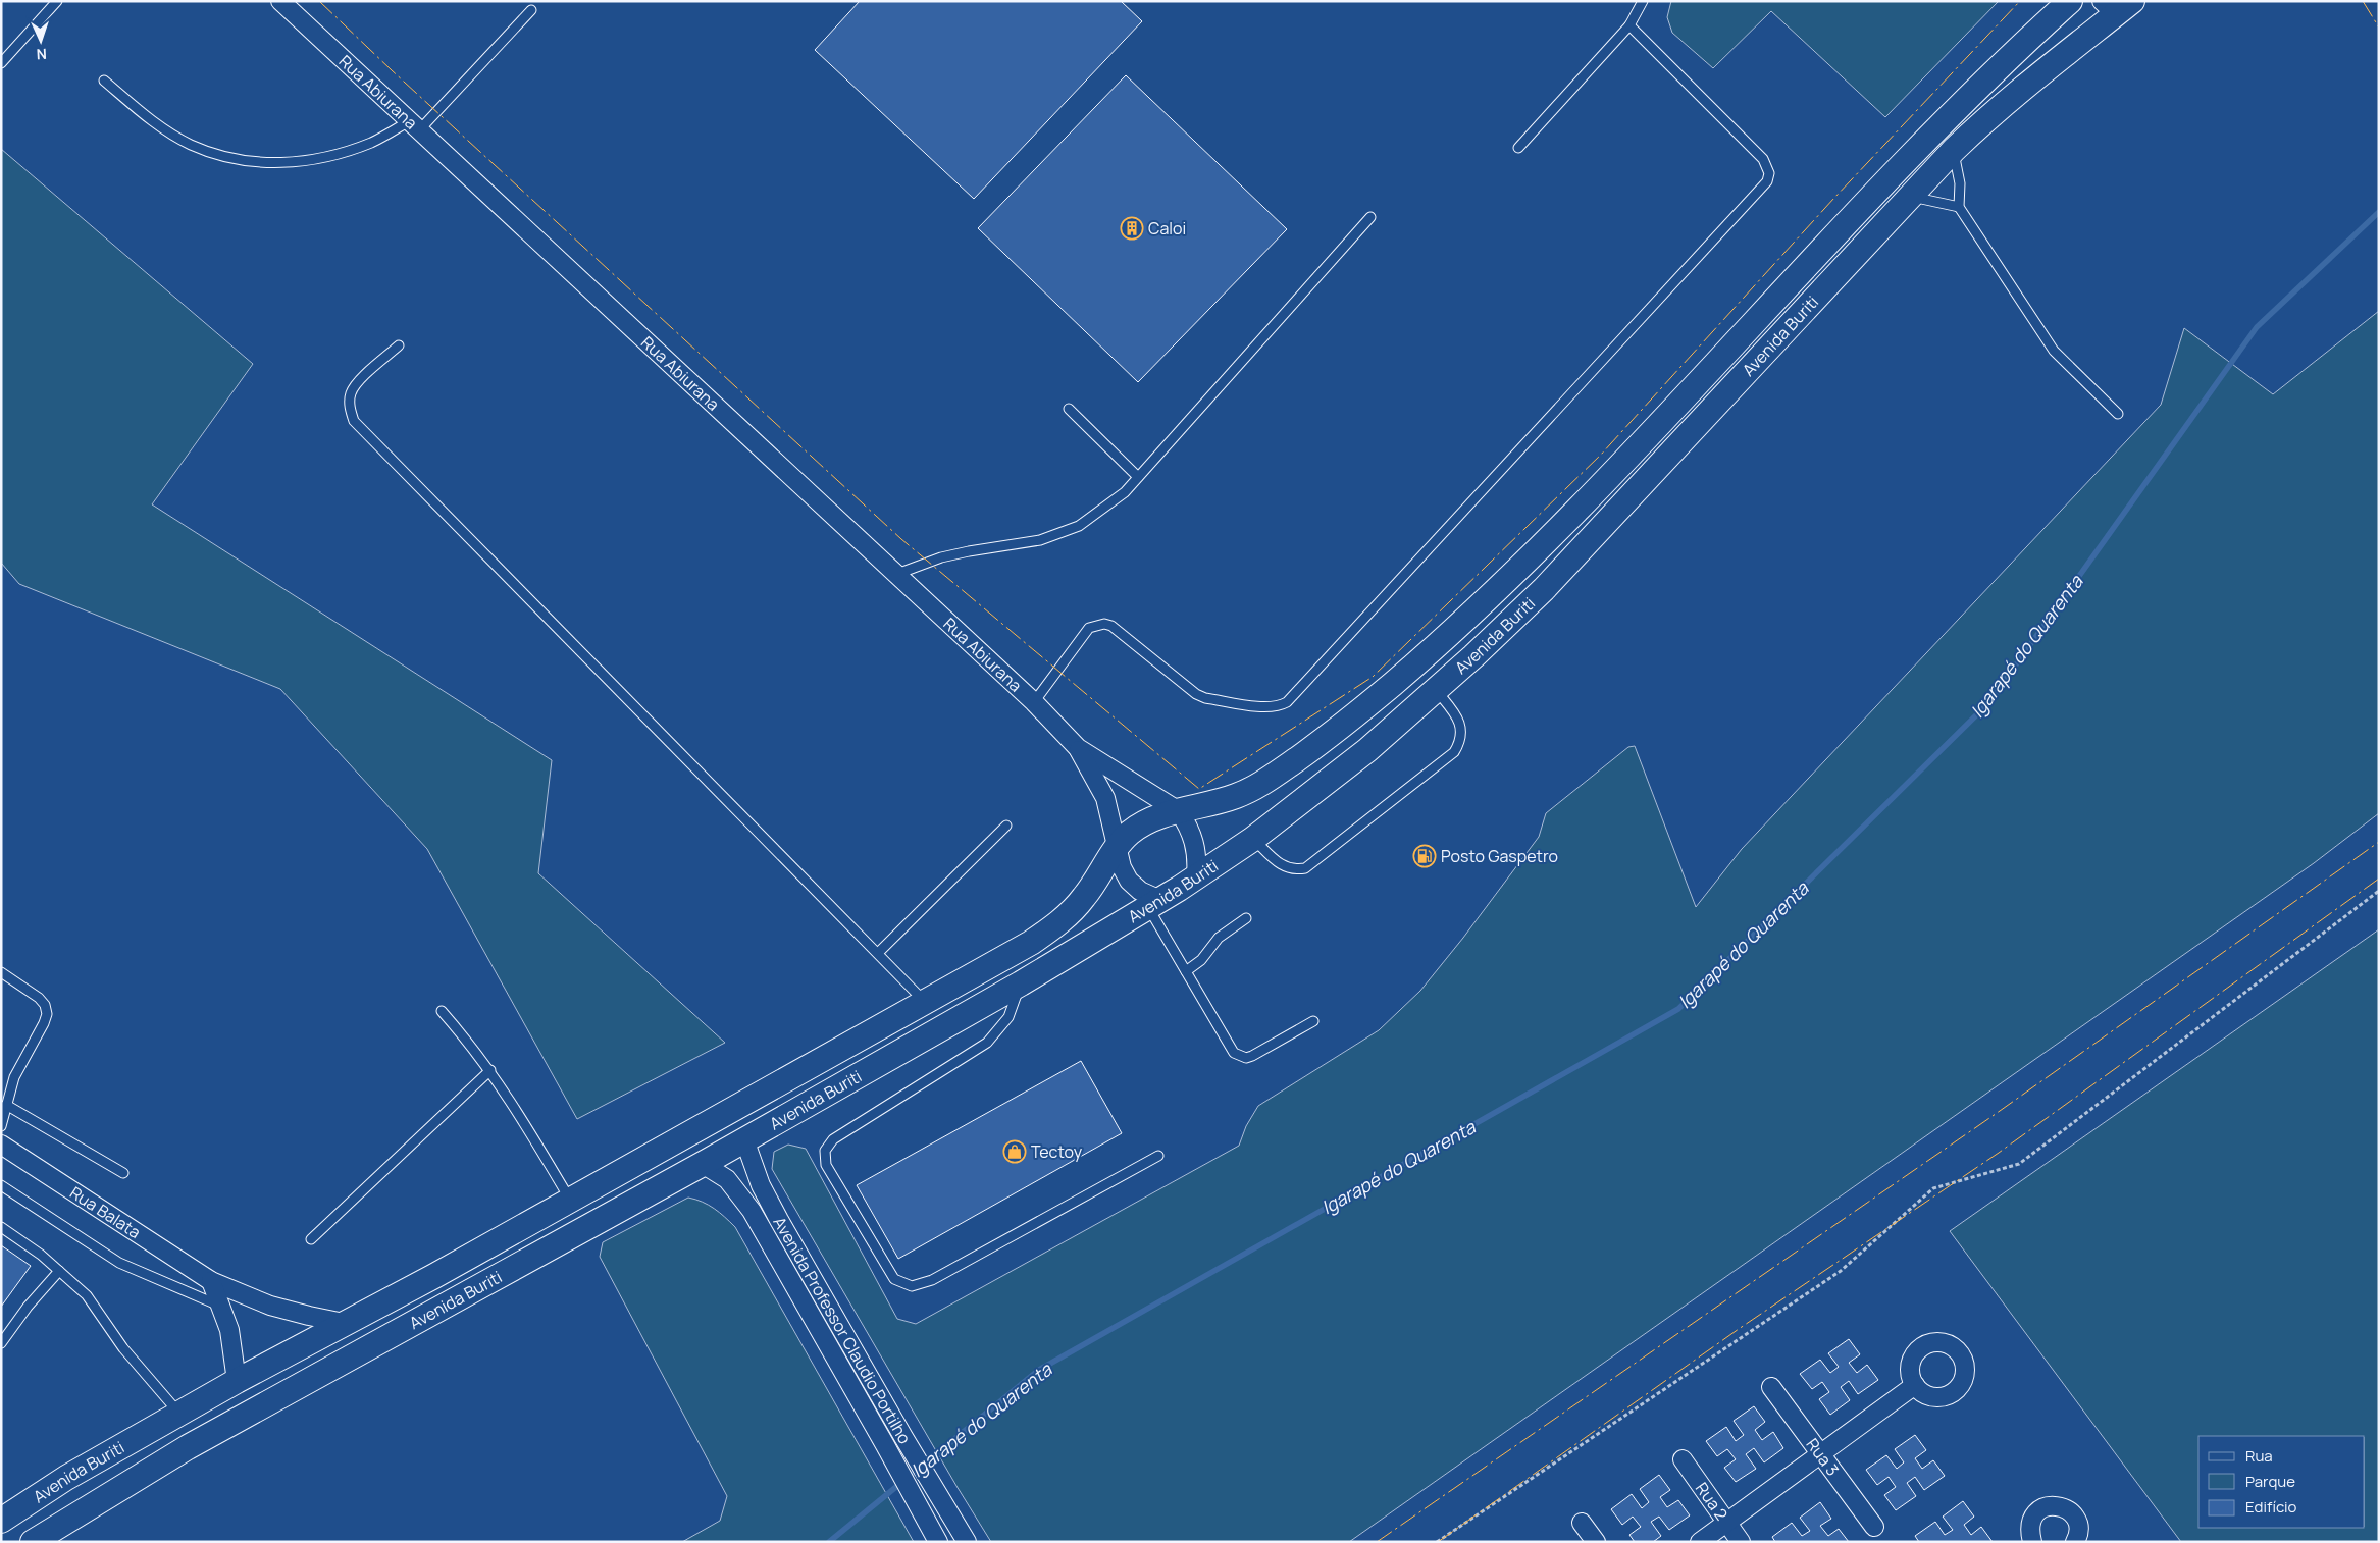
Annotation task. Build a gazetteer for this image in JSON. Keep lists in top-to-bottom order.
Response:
{
  "streets": {
    "main road": ["Avenida Buriti"],
    "street": [
      "Rua Abiurana",
      "Rua Balata",
      "Avenida Professor Claudio Portilho",
      "Rua 3",
      "Rua 2"
    ]
  },
  "crossings": [
    ["Rua Abiurana", "Avenida Buriti"],
    ["Avenida Buriti", "Rua Balata"],
    ["Avenida Buriti", "Avenida Professor Claudio Portilho"]
  ],
  "water": ["Igarapé do Quarenta"],
  "places": {
    "building": ["Caloi"],
    "fuel station": ["Posto Gaspetro"],
    "shop": ["Tectoy"]
  },
  "legend": ["Rua", "Parque", "Edifício"],
  "north": "bottom"
}
